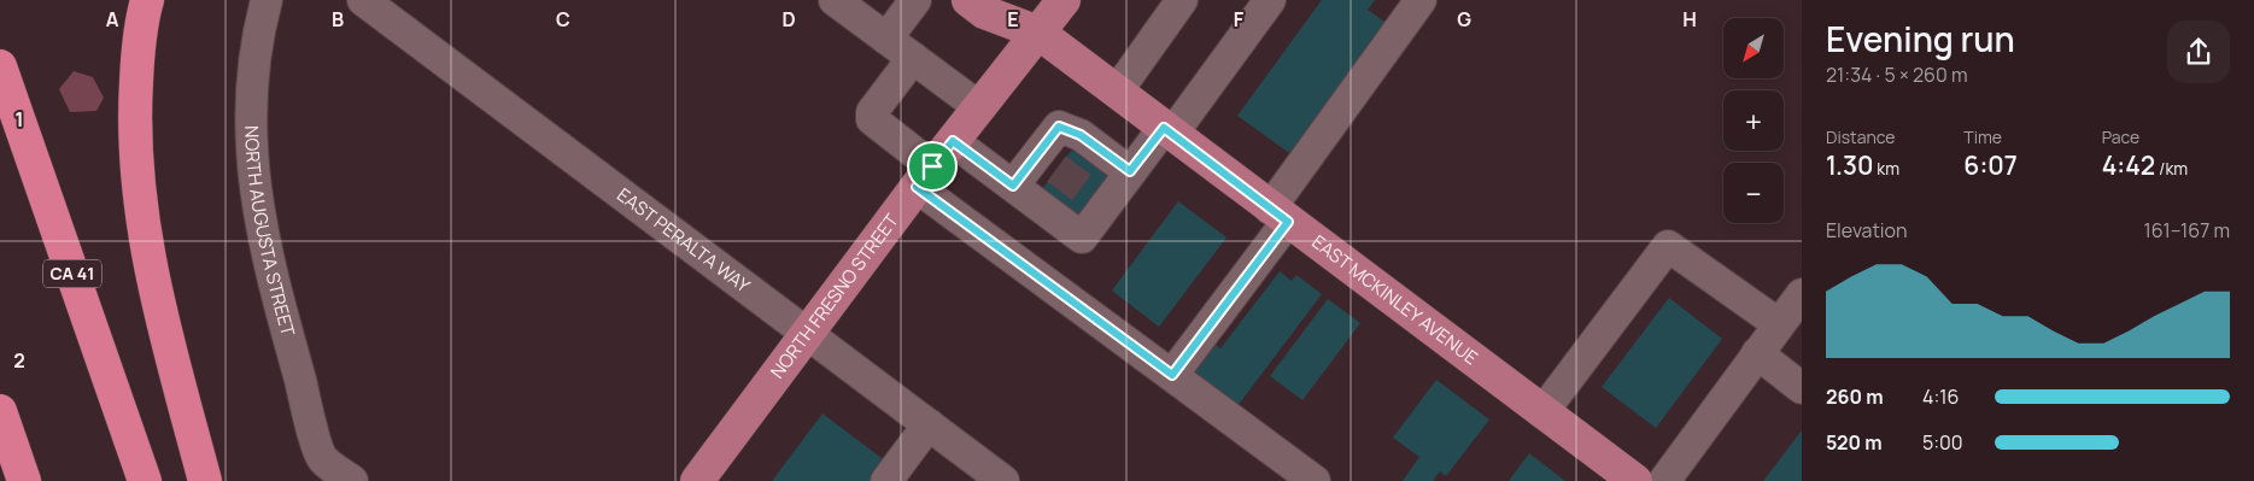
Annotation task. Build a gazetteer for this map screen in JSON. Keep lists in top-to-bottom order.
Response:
{
  "streets": {
    "highway": ["CA 41"],
    "main road": ["NORTH FRESNO STREET", "EAST MCKINLEY AVENUE"],
    "street": ["NORTH AUGUSTA STREET", "EAST PERALTA WAY"]
  },
  "crossings": [
    ["EAST PERALTA WAY", "NORTH FRESNO STREET"],
    ["NORTH FRESNO STREET", "EAST MCKINLEY AVENUE"]
  ],
  "north": "bottom left",
  "page": {
    "heading": ["Evening run", "21:34 · 5 × 260 m"],
    "map_buttons": ["+", "−"],
    "stats": [
      ["Distance", "1.30 km"],
      ["Time", "6:07"],
      ["Pace", "4:42 /km"]
    ],
    "chart": ["Elevation", "161–167 m"],
    "list": [
      {
        "name": "260 m",
        "note": "4:16"
      },
      {
        "name": "520 m",
        "note": "5:00"
      }
    ]
  },
  "grid": {
    "columns": [
      "A",
      "B",
      "C",
      "D",
      "E",
      "F",
      "G",
      "H"
    ],
    "rows": ["1", "2"]
  }
}
